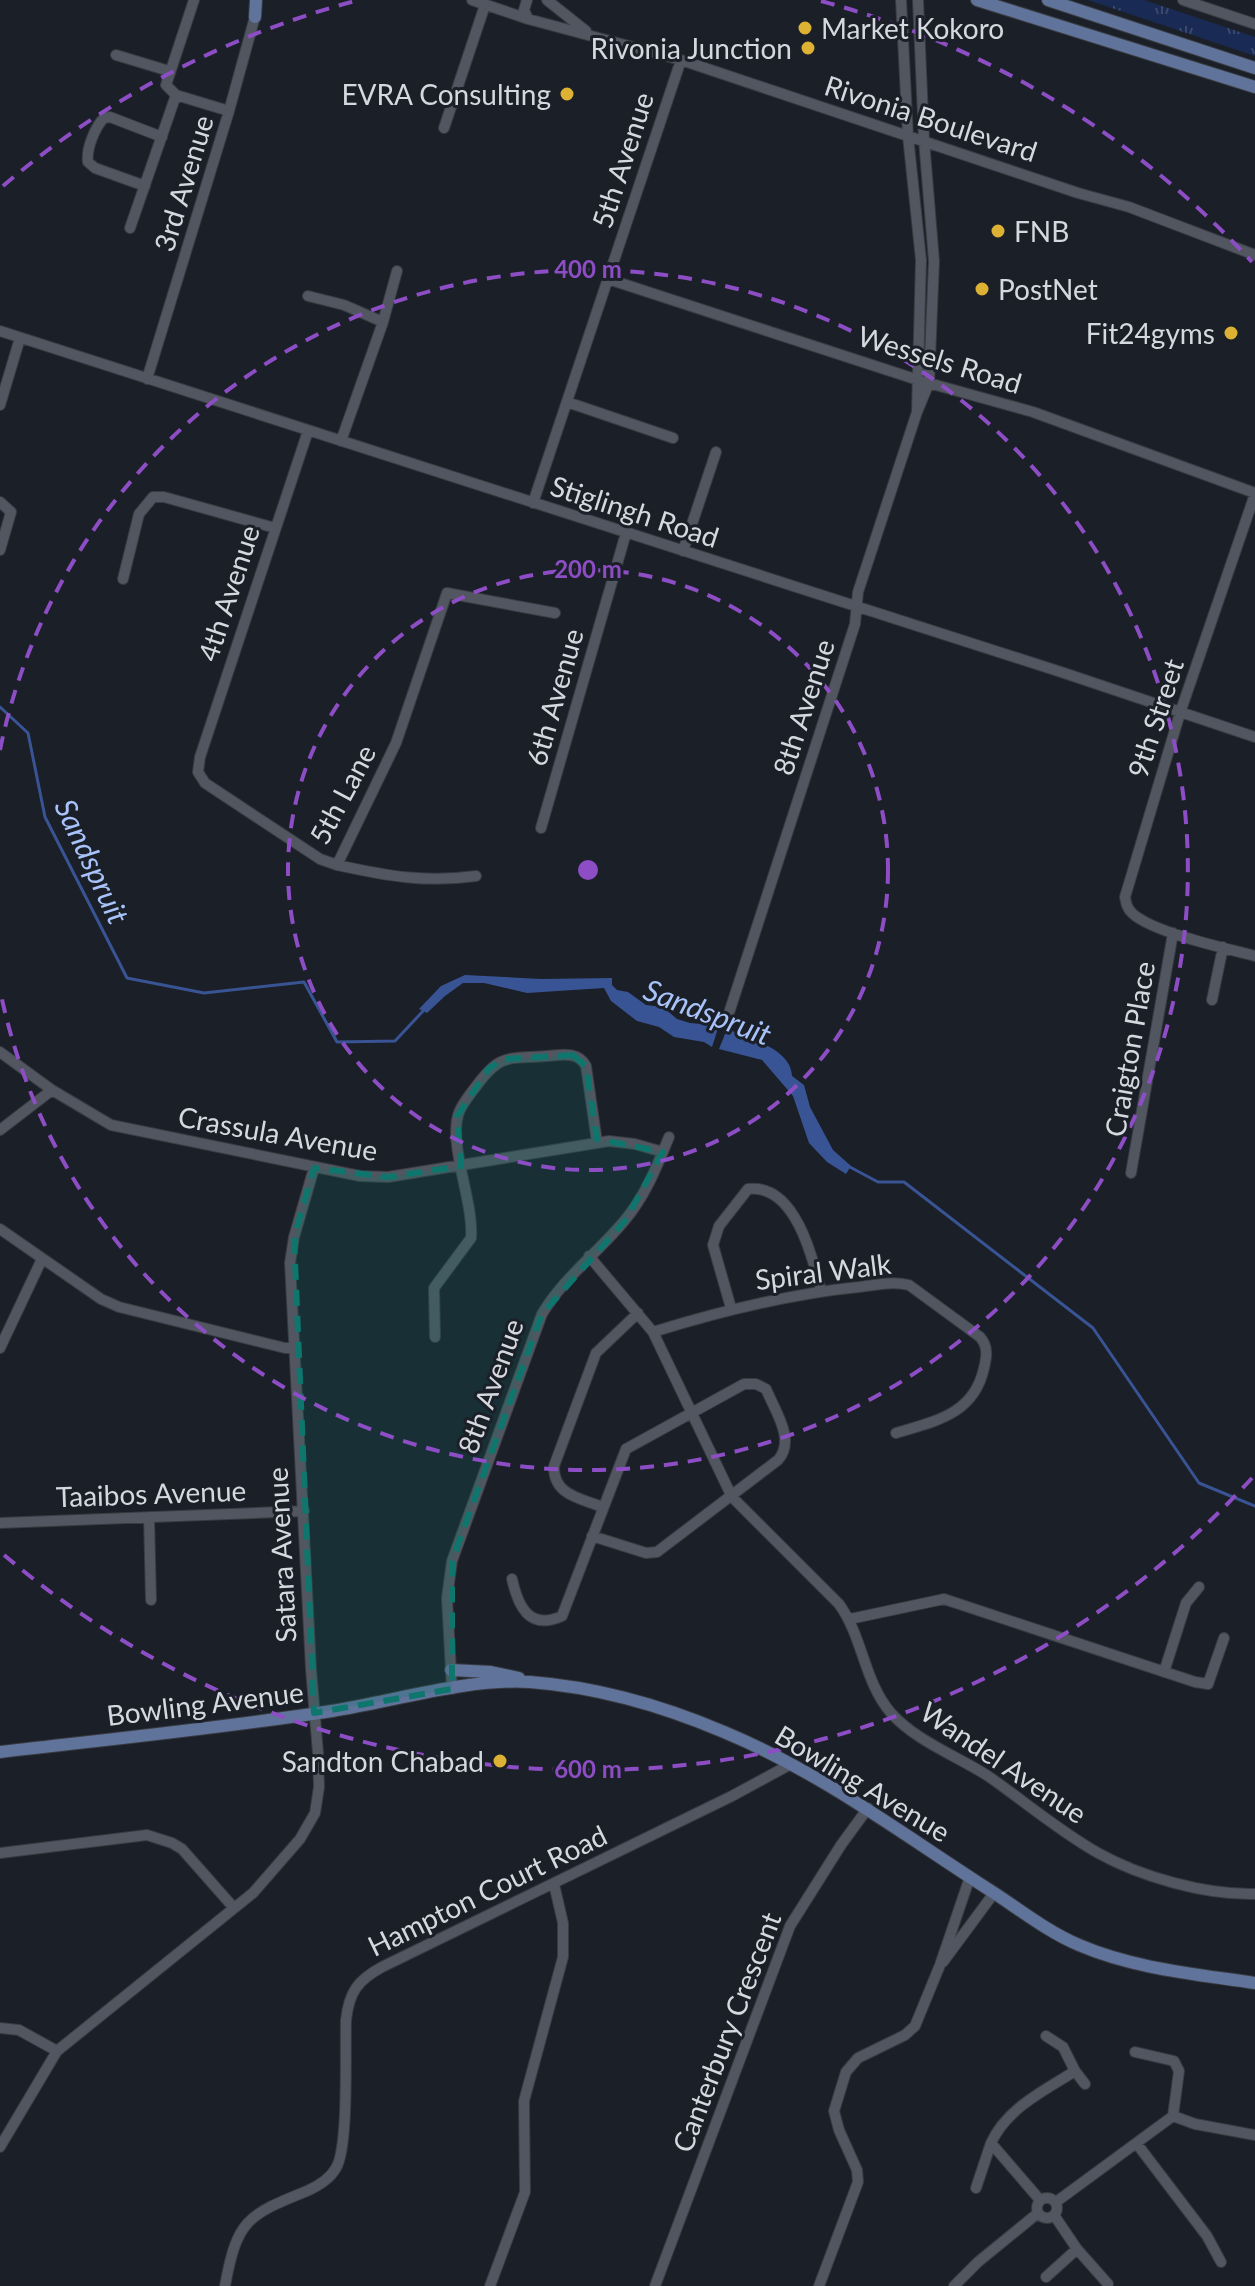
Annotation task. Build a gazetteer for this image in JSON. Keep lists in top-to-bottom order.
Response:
{
  "streets": {
    "main road": ["Bowling Avenue"],
    "street": [
      "Rivonia Boulevard",
      "5th Avenue",
      "3rd Avenue",
      "Wessels Road",
      "Stiglingh Road",
      "4th Avenue",
      "6th Avenue",
      "8th Avenue",
      "9th Street",
      "5th Lane",
      "Craigton Place",
      "Crassula Avenue",
      "Spiral Walk",
      "Taaibos Avenue",
      "Satara Avenue",
      "Wandel Avenue",
      "Hampton Court Road",
      "Canterbury Crescent"
    ]
  },
  "crossings": [
    ["Rivonia Boulevard", "5th Avenue"],
    ["5th Avenue", "Wessels Road"],
    ["5th Avenue", "Stiglingh Road"],
    ["3rd Avenue", "Stiglingh Road"],
    ["Wessels Road", "8th Avenue"],
    ["Wessels Road", "9th Street"],
    ["Stiglingh Road", "4th Avenue"],
    ["Stiglingh Road", "6th Avenue"],
    ["Stiglingh Road", "8th Avenue"],
    ["Stiglingh Road", "9th Street"],
    ["4th Avenue", "5th Lane"],
    ["8th Avenue", "Crassula Avenue"],
    ["8th Avenue", "Bowling Avenue"],
    ["8th Avenue", "Wandel Avenue"],
    ["9th Street", "Craigton Place"],
    ["Crassula Avenue", "Satara Avenue"],
    ["Spiral Walk", "Wandel Avenue"],
    ["Taaibos Avenue", "Satara Avenue"],
    ["Satara Avenue", "Bowling Avenue"],
    ["Bowling Avenue", "Hampton Court Road"],
    ["Bowling Avenue", "Canterbury Crescent"]
  ],
  "water": ["Sandspruit"],
  "places": [
    "Market Kokoro",
    "Rivonia Junction",
    "EVRA Consulting",
    "FNB",
    "PostNet",
    "Fit24gyms",
    "Sandton Chabad"
  ],
  "rings": ["400 m", "200 m", "600 m"]
}
